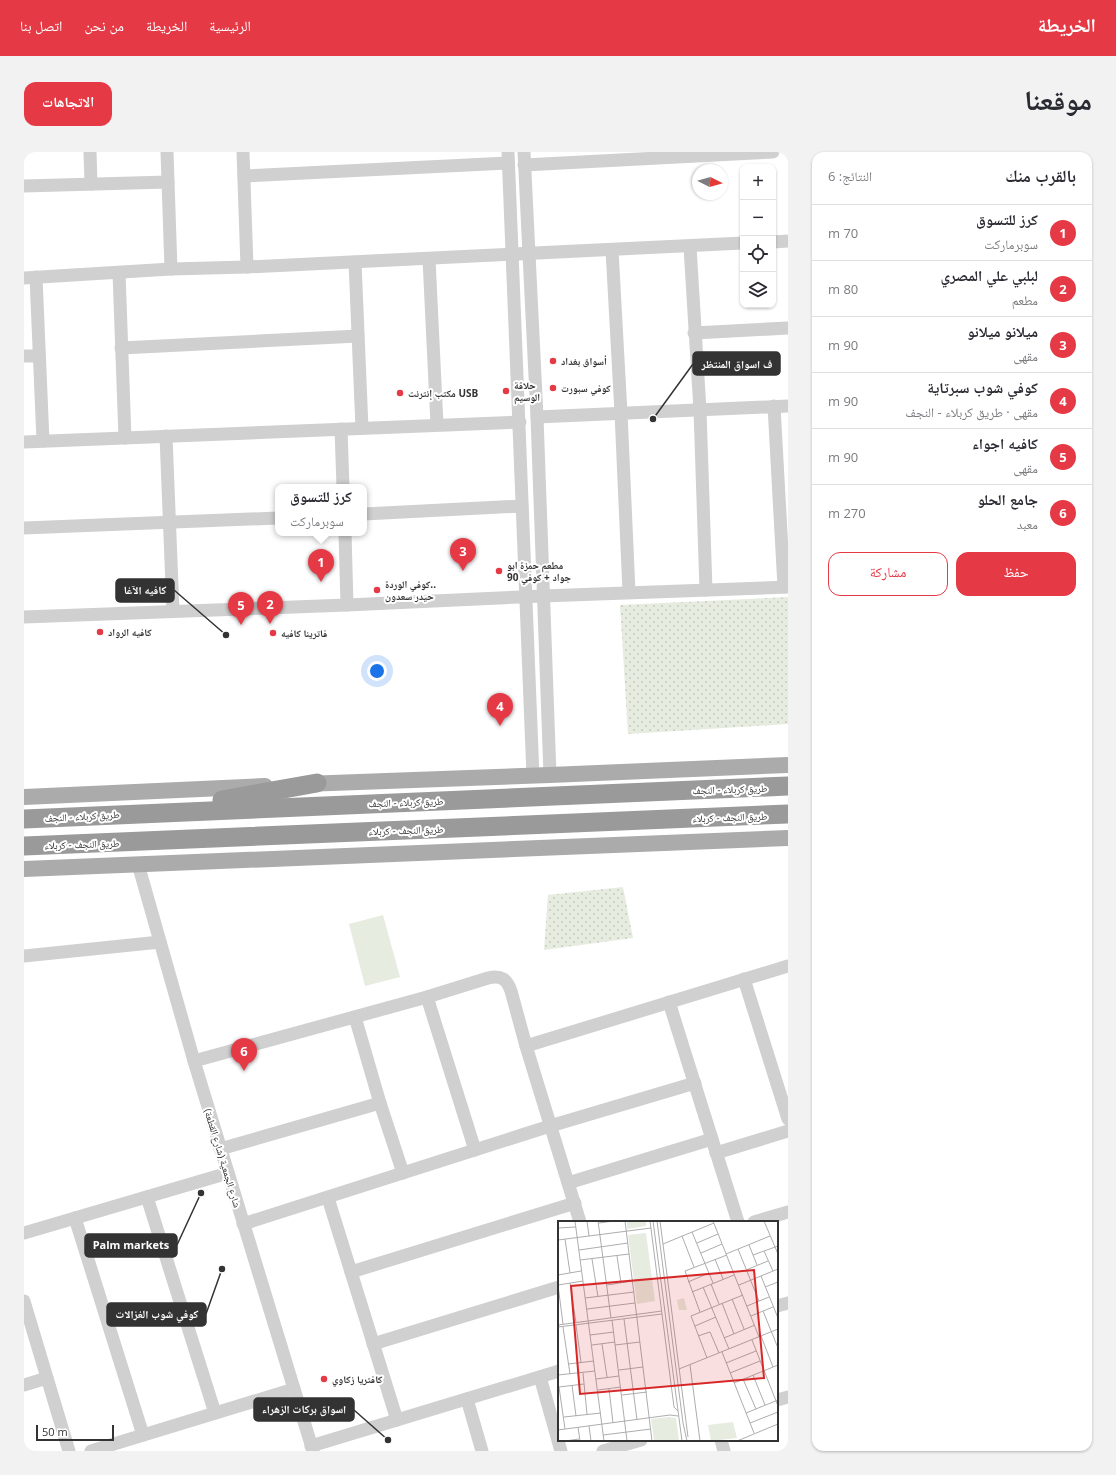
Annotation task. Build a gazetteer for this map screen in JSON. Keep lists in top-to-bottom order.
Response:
{
  "streets": {
    "highway": ["طريق کربلاء - النجف", "طريق النجف - کربلاء"],
    "street": ["شارع الجمعية (شارع القطعة)"]
  },
  "places": [
    "أسواق بغداد",
    "كوفي سبورت",
    "حلاقة الوسيم",
    "مكتب إنترنت USB",
    "ف اسواق المنتظر",
    "مطعم حمزة ابو جواد + كوفي 90",
    "كوفي الوردة.. حيدر سعدون",
    "كافيه الرواد",
    "فاترينا كافيه",
    "كافيه الآغا",
    "Palm markets",
    "كوفي شوب الغزالات",
    "كافتريا زكاوي",
    "اسواق بركات الزهراء"
  ],
  "scale_bar": "50 m",
  "north": "right",
  "page": {
    "header": "الخريطة",
    "nav": [
      "الرئيسية",
      "الخريطة",
      "من نحن",
      "اتصل بنا"
    ],
    "title": "موقعنا",
    "buttons": [
      "الاتجاهات",
      ["حفظ", "مشاركة"]
    ],
    "heading": ["بالقرب منك", "النتائج: 6"],
    "map_buttons": ["+", "−"],
    "list": [
      {
        "mark": "1",
        "name": "كرز للتسوق",
        "note": "سوبرماركت",
        "value": "70 m"
      },
      {
        "mark": "2",
        "name": "لبلبي علي المصري",
        "note": "مطعم",
        "value": "80 m"
      },
      {
        "mark": "3",
        "name": "ميلانو ميلانو",
        "note": "مقهى",
        "value": "90 m"
      },
      {
        "mark": "4",
        "name": "كوفي شوب سبرتاية",
        "note": "مقهى · طريق کربلاء - النجف",
        "value": "90 m"
      },
      {
        "mark": "5",
        "name": "كافيه اجواء",
        "note": "مقهى",
        "value": "90 m"
      },
      {
        "mark": "6",
        "name": "جامع الحلو",
        "note": "معبد",
        "value": "270 m"
      }
    ],
    "popup": ["كرز للتسوق", "سوبرماركت"],
    "pins": [
      "3",
      "1",
      "2",
      "5",
      "4",
      "6"
    ],
    "scale": "50 m"
  }
}
